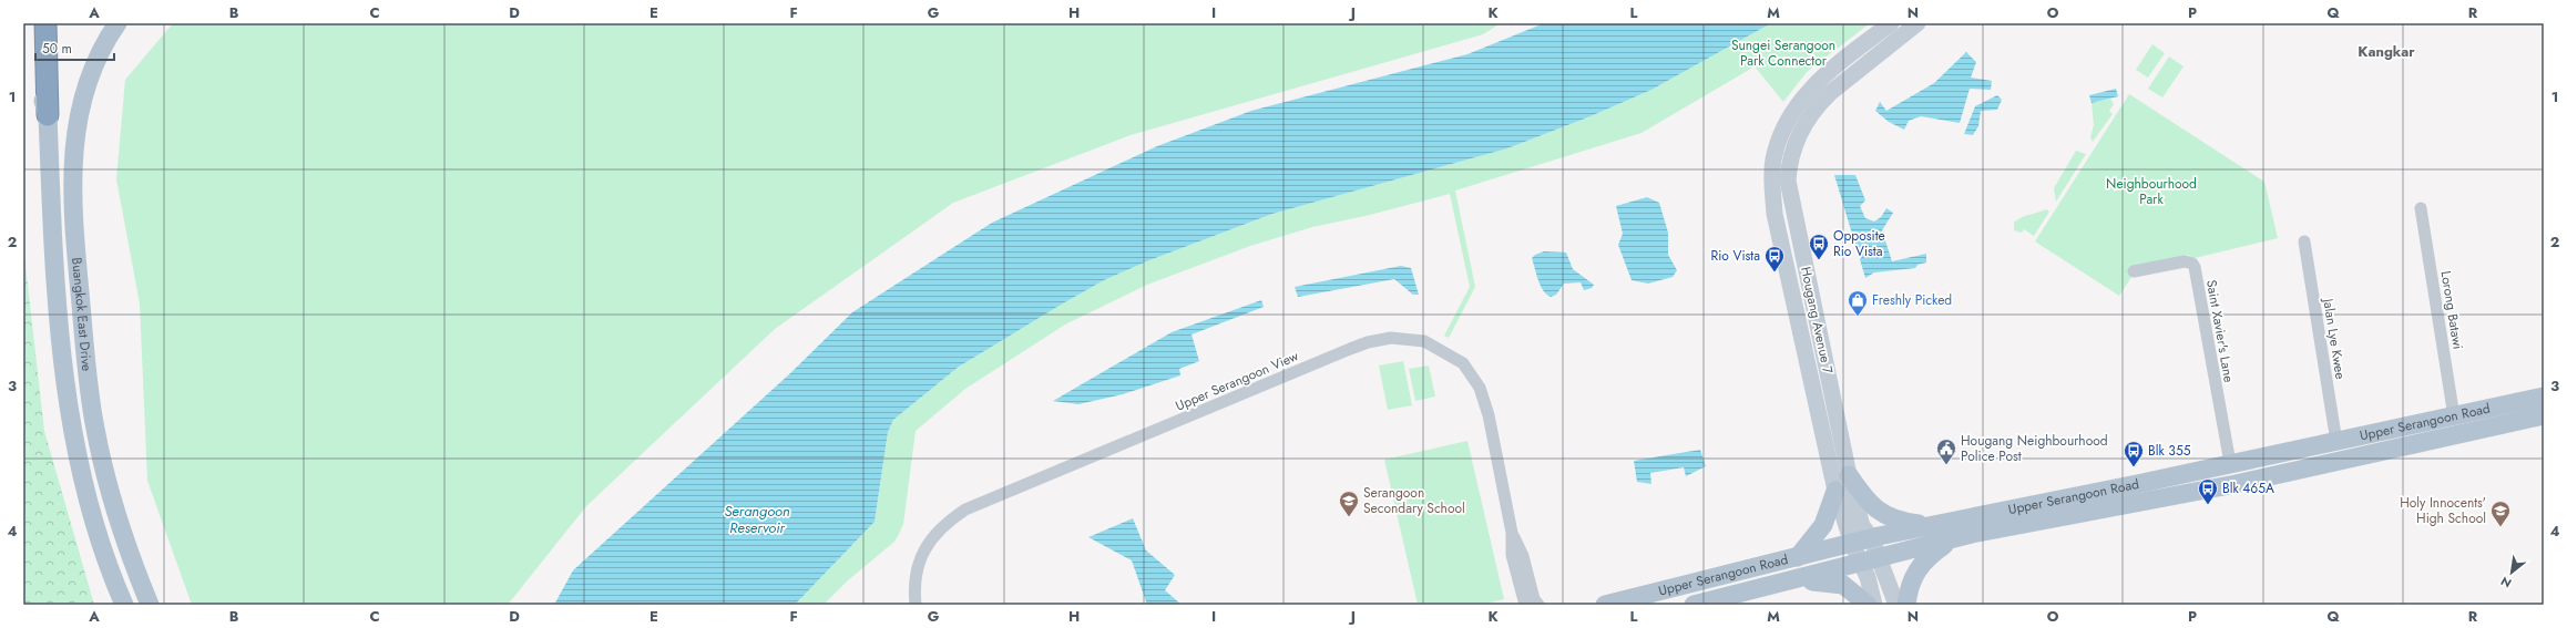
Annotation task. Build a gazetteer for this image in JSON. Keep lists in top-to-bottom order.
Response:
{
  "streets": {
    "main road": ["Buangkok East Drive", "Hougang Avenue 7", "Upper Serangoon Road"],
    "street": [
      "Lorong Batawi",
      "Saint Xavier's Lane",
      "Jalan Lye Kwee",
      "Upper Serangoon View"
    ]
  },
  "crossings": [
    ["Lorong Batawi", "Upper Serangoon Road"],
    ["Hougang Avenue 7", "Upper Serangoon Road"],
    ["Saint Xavier's Lane", "Upper Serangoon Road"],
    ["Jalan Lye Kwee", "Upper Serangoon Road"]
  ],
  "districts": ["Kangkar"],
  "water": ["Serangoon Reservoir"],
  "parks": ["Sungei Serangoon Park Connector", "Neighbourhood Park"],
  "places": {
    "bus stop": [
      "Opposite Rio Vista",
      "Rio Vista",
      "Blk 355",
      "Blk 465A"
    ],
    "shop": ["Freshly Picked"],
    "public building": ["Hougang Neighbourhood Police Post"],
    "school or university": ["Serangoon Secondary School", "Holy Innocents' High School"]
  },
  "scale_bar": "50 m",
  "north": "bottom left",
  "grid": {
    "columns": [
      "A",
      "B",
      "C",
      "D",
      "E",
      "F",
      "G",
      "H",
      "I",
      "J",
      "K",
      "L",
      "M",
      "N",
      "O",
      "P",
      "Q",
      "R"
    ],
    "rows": [
      "1",
      "2",
      "3",
      "4"
    ]
  }
}
